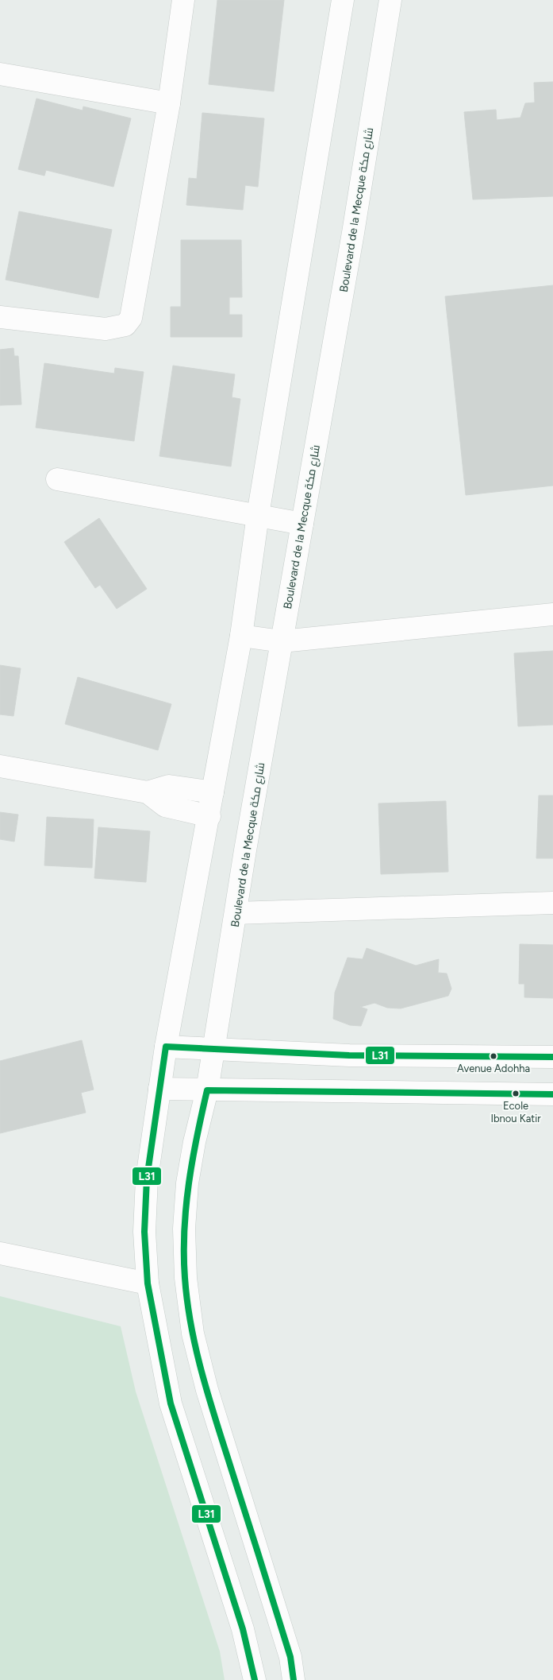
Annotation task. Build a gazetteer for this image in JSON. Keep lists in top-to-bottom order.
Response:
{
  "streets": {
    "main road": ["Boulevard de la Mecque شارع مكة"]
  },
  "places": ["Avenue Adohha", "Ecole Ibnou Katir"],
  "lines": ["transit line L31"]
}
